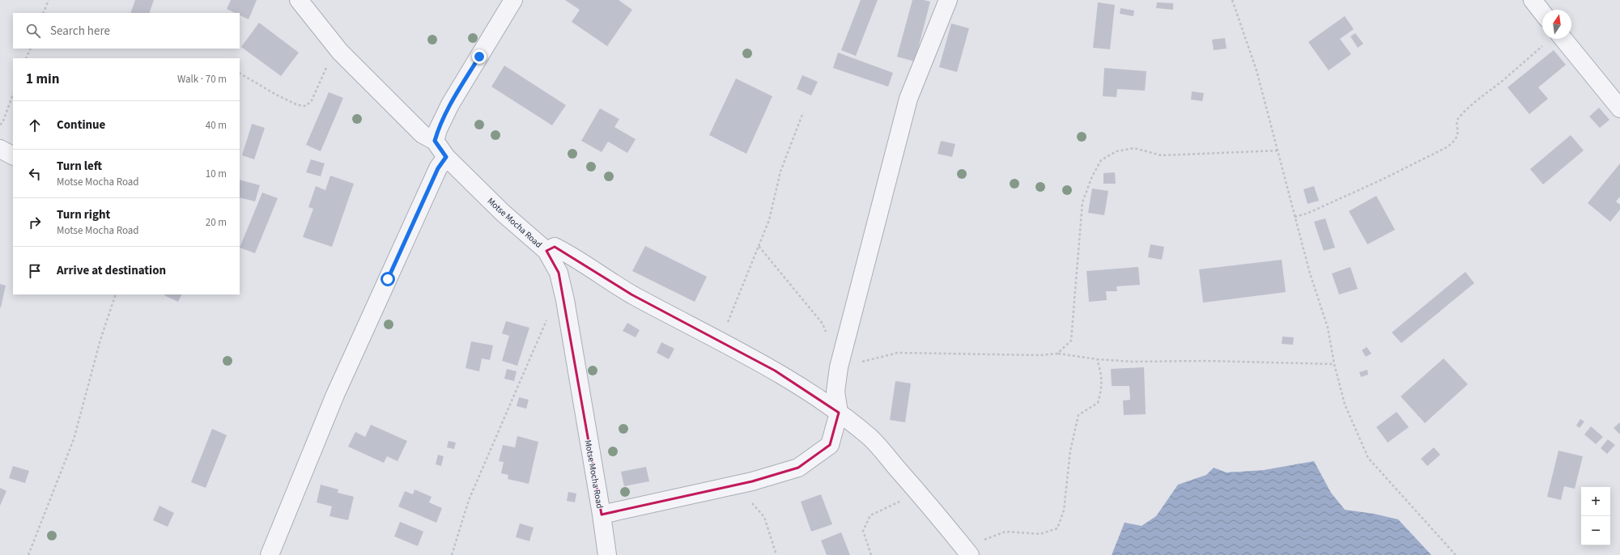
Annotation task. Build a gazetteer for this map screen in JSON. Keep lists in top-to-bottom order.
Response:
{
  "streets": {
    "street": ["Motse Mocha Road"]
  },
  "north": "top",
  "page": {
    "search": "Search here",
    "heading": ["1 min", "Walk · 70 m"],
    "list": [
      ["Continue", "40 m"],
      ["Turn left", "Motse Mocha Road", "10 m"],
      ["Turn right", "Motse Mocha Road", "20 m"],
      "Arrive at destination"
    ],
    "map_buttons": ["+", "−"]
  }
}
